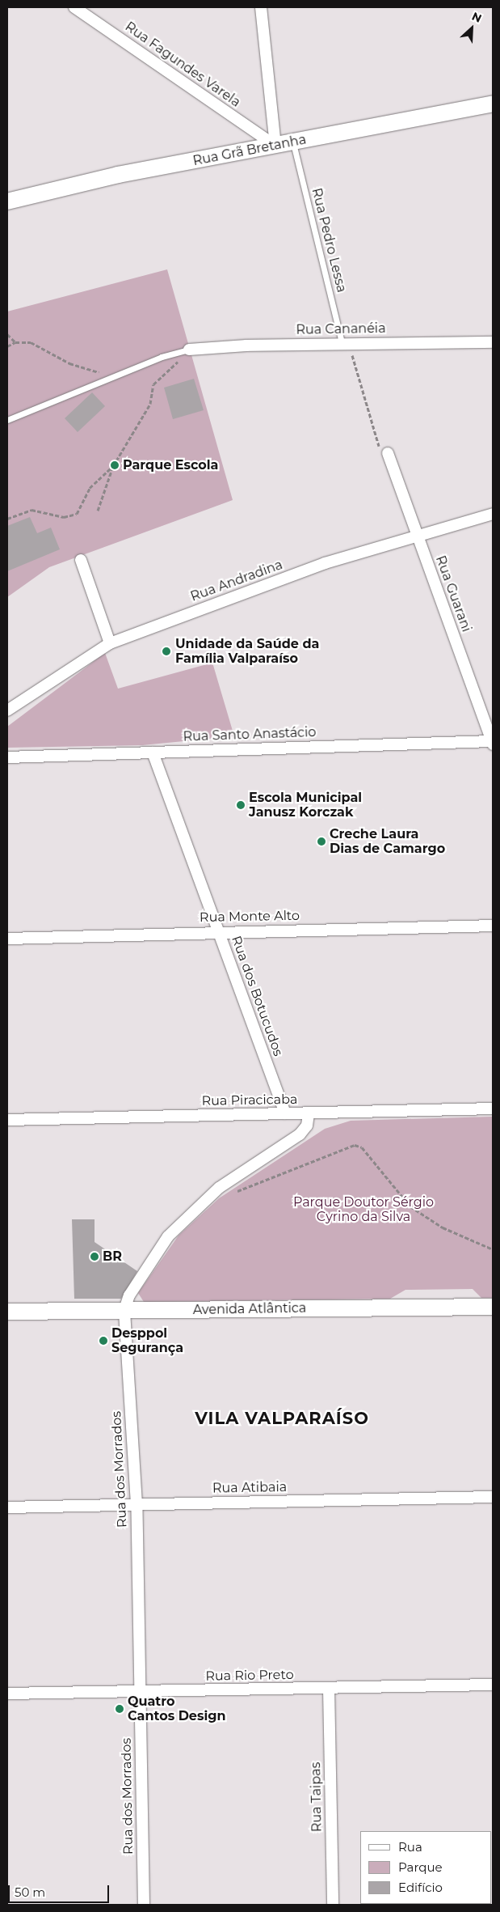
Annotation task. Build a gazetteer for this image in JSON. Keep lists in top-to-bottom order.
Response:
{
  "streets": {
    "street": [
      "Rua Fagundes Varela",
      "Rua Grã Bretanha",
      "Rua Cananéia",
      "Rua Andradina",
      "Rua Guarani",
      "Rua Santo Anastácio",
      "Rua Monte Alto",
      "Rua dos Botucudos",
      "Rua Piracicaba",
      "Avenida Atlântica",
      "Rua dos Morrados",
      "Rua Atibaia",
      "Rua Rio Preto",
      "Rua Taipas"
    ],
    "lane": ["Rua Pedro Lessa"]
  },
  "crossings": [
    ["Rua Fagundes Varela", "Rua Grã Bretanha"],
    ["Rua Grã Bretanha", "Rua Pedro Lessa"],
    ["Rua Pedro Lessa", "Rua Cananéia"],
    ["Rua Andradina", "Rua Guarani"],
    ["Rua Guarani", "Rua Santo Anastácio"],
    ["Rua Santo Anastácio", "Rua dos Botucudos"],
    ["Rua Monte Alto", "Rua dos Botucudos"],
    ["Rua dos Botucudos", "Rua Piracicaba"],
    ["Rua Piracicaba", "Rua dos Morrados"],
    ["Avenida Atlântica", "Rua dos Morrados"],
    ["Rua dos Morrados", "Rua Atibaia"],
    ["Rua dos Morrados", "Rua Rio Preto"],
    ["Rua Rio Preto", "Rua Taipas"]
  ],
  "districts": ["VILA VALPARAÍSO"],
  "parks": ["Parque Doutor Sérgio Cyrino da Silva"],
  "places": [
    "Parque Escola",
    "Unidade da Saúde da Família Valparaíso",
    "Escola Municipal Janusz Korczak",
    "Creche Laura Dias de Camargo",
    "BR",
    "Desppol Segurança",
    "Quatro Cantos Design"
  ],
  "legend": ["Rua", "Parque", "Edifício"],
  "scale_bar": "50 m",
  "north": "top right"
}
